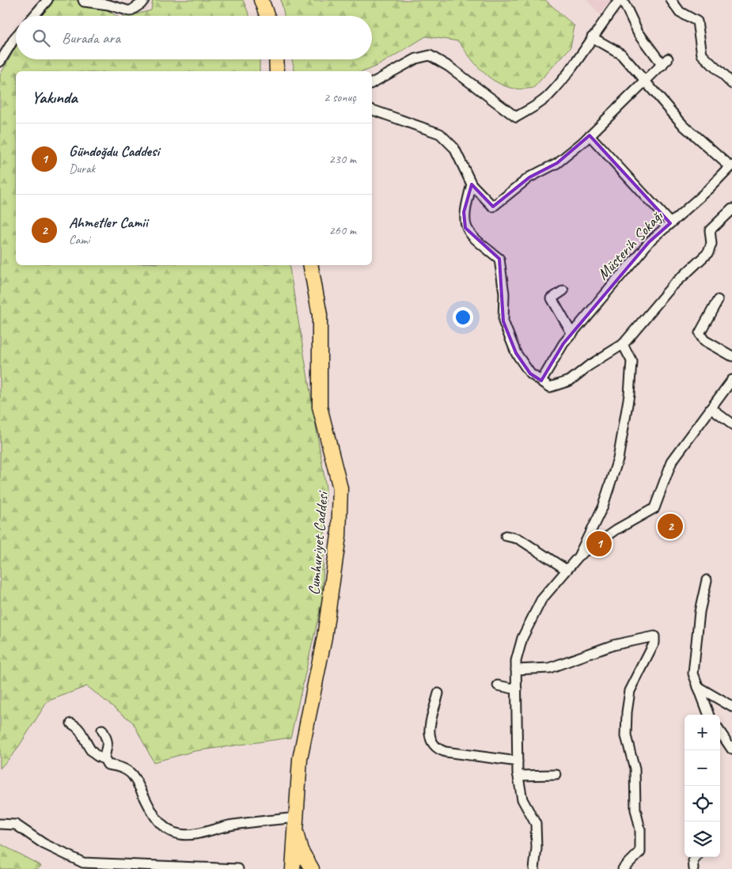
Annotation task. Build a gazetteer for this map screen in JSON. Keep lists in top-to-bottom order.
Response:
{
  "streets": {
    "main road": ["Cumhuriyet Caddesi"],
    "street": ["Müsterih Sokağı"]
  },
  "page": {
    "search": "Burada ara",
    "heading": ["Yakında", "2 sonuç"],
    "list": [
      {
        "mark": "1",
        "name": "Gündoğdu Caddesi",
        "note": "Durak",
        "value": "230 m"
      },
      {
        "mark": "2",
        "name": "Ahmetler Camii",
        "note": "Cami",
        "value": "260 m"
      }
    ],
    "pins": ["2", "1"],
    "map_buttons": ["+", "−"]
  }
}
